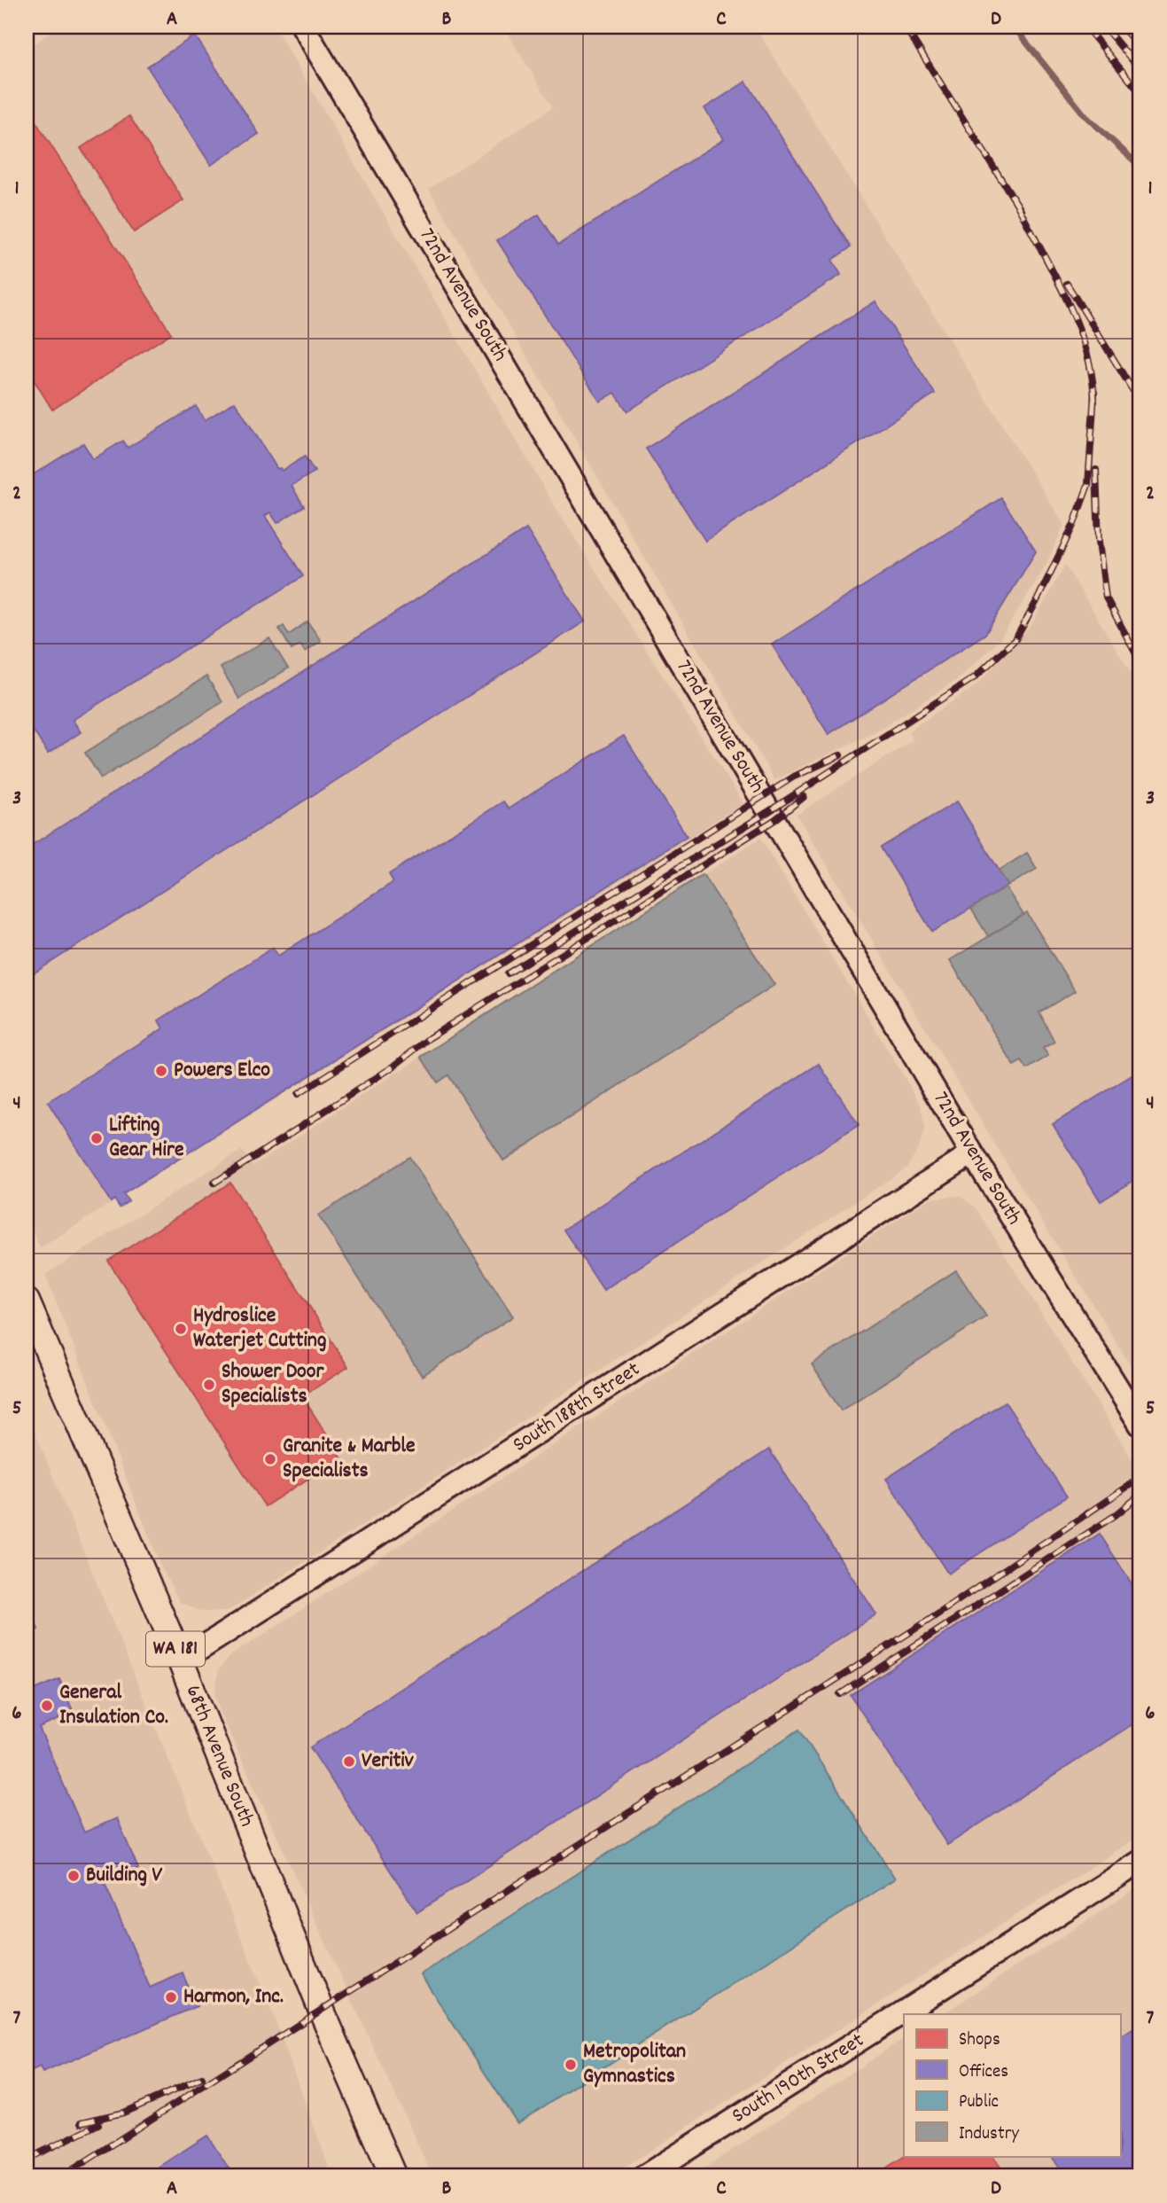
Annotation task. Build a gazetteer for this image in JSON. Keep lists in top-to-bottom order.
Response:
{
  "streets": {
    "main road": ["WA 181", "68th Avenue South"],
    "street": ["72nd Avenue South", "South 188th Street", "South 190th Street"]
  },
  "crossings": [
    ["72nd Avenue South", "South 188th Street"],
    ["South 188th Street", "68th Avenue South"]
  ],
  "places": [
    "Powers Elco",
    "Lifting Gear Hire",
    "Hydroslice Waterjet Cutting",
    "Shower Door Specialists",
    "Granite & Marble Specialists",
    "General Insulation Co.",
    "Veritiv",
    "Building V",
    "Harmon, Inc.",
    "Metropolitan Gymnastics"
  ],
  "legend": [
    "Shops",
    "Offices",
    "Public",
    "Industry"
  ],
  "grid": {
    "columns": [
      "A",
      "B",
      "C",
      "D"
    ],
    "rows": [
      "1",
      "2",
      "3",
      "4",
      "5",
      "6",
      "7"
    ]
  }
}
